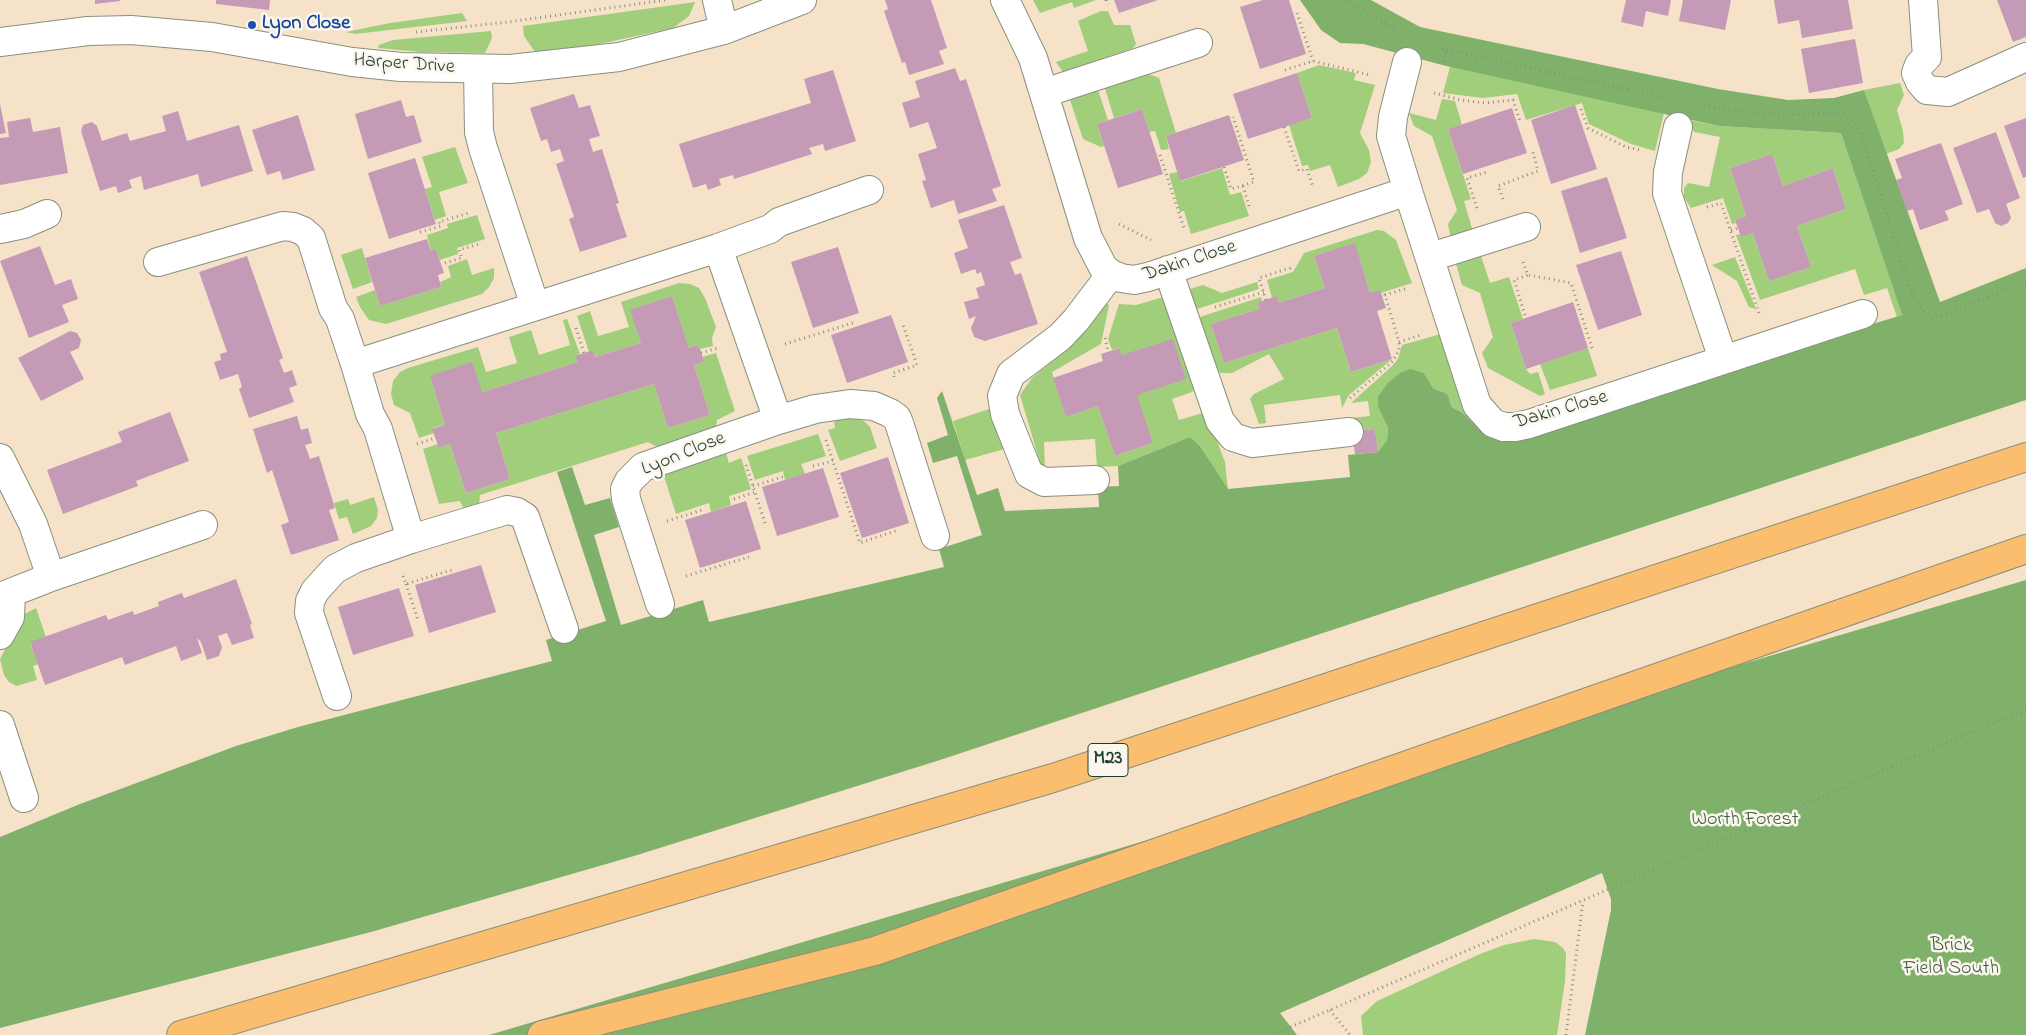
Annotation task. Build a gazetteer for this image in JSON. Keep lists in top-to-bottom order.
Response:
{
  "streets": {
    "highway": ["M23"],
    "street": ["Harper Drive", "Dakin Close", "Lyon Close"]
  },
  "parks": ["Worth Forest", "Brick Field South"],
  "places": ["Lyon Close"]
}
